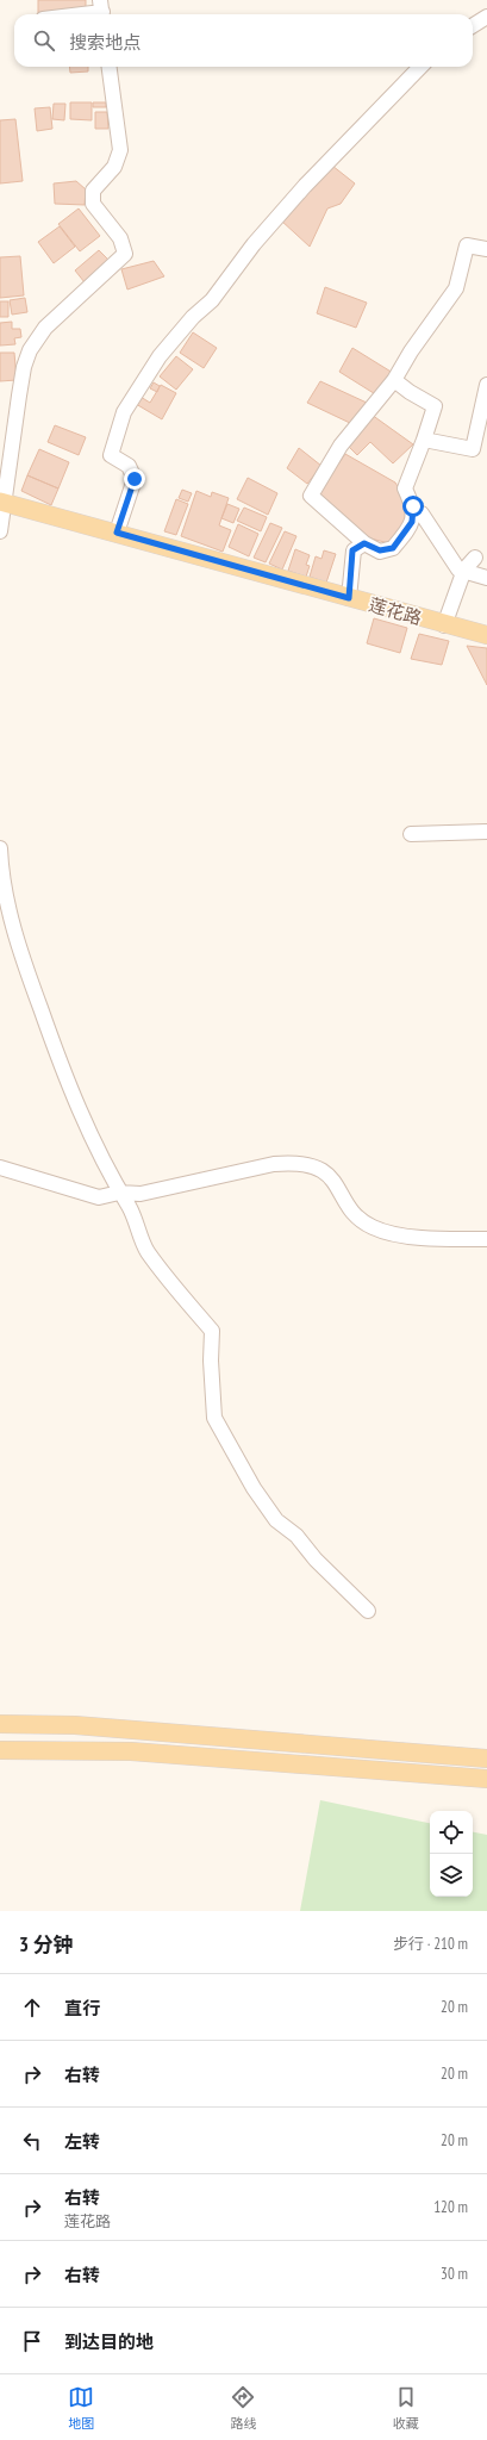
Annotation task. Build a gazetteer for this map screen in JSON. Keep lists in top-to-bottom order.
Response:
{
  "streets": {
    "main road": ["莲花路"]
  },
  "page": {
    "search": "搜索地点",
    "heading": ["3 分钟", "步行 · 210 m"],
    "list": [
      ["直行", "20 m"],
      ["右转", "20 m"],
      ["左转", "20 m"],
      ["右转", "莲花路", "120 m"],
      ["右转", "30 m"],
      "到达目的地"
    ],
    "nav": ["地图", "路线", "收藏"]
  }
}
